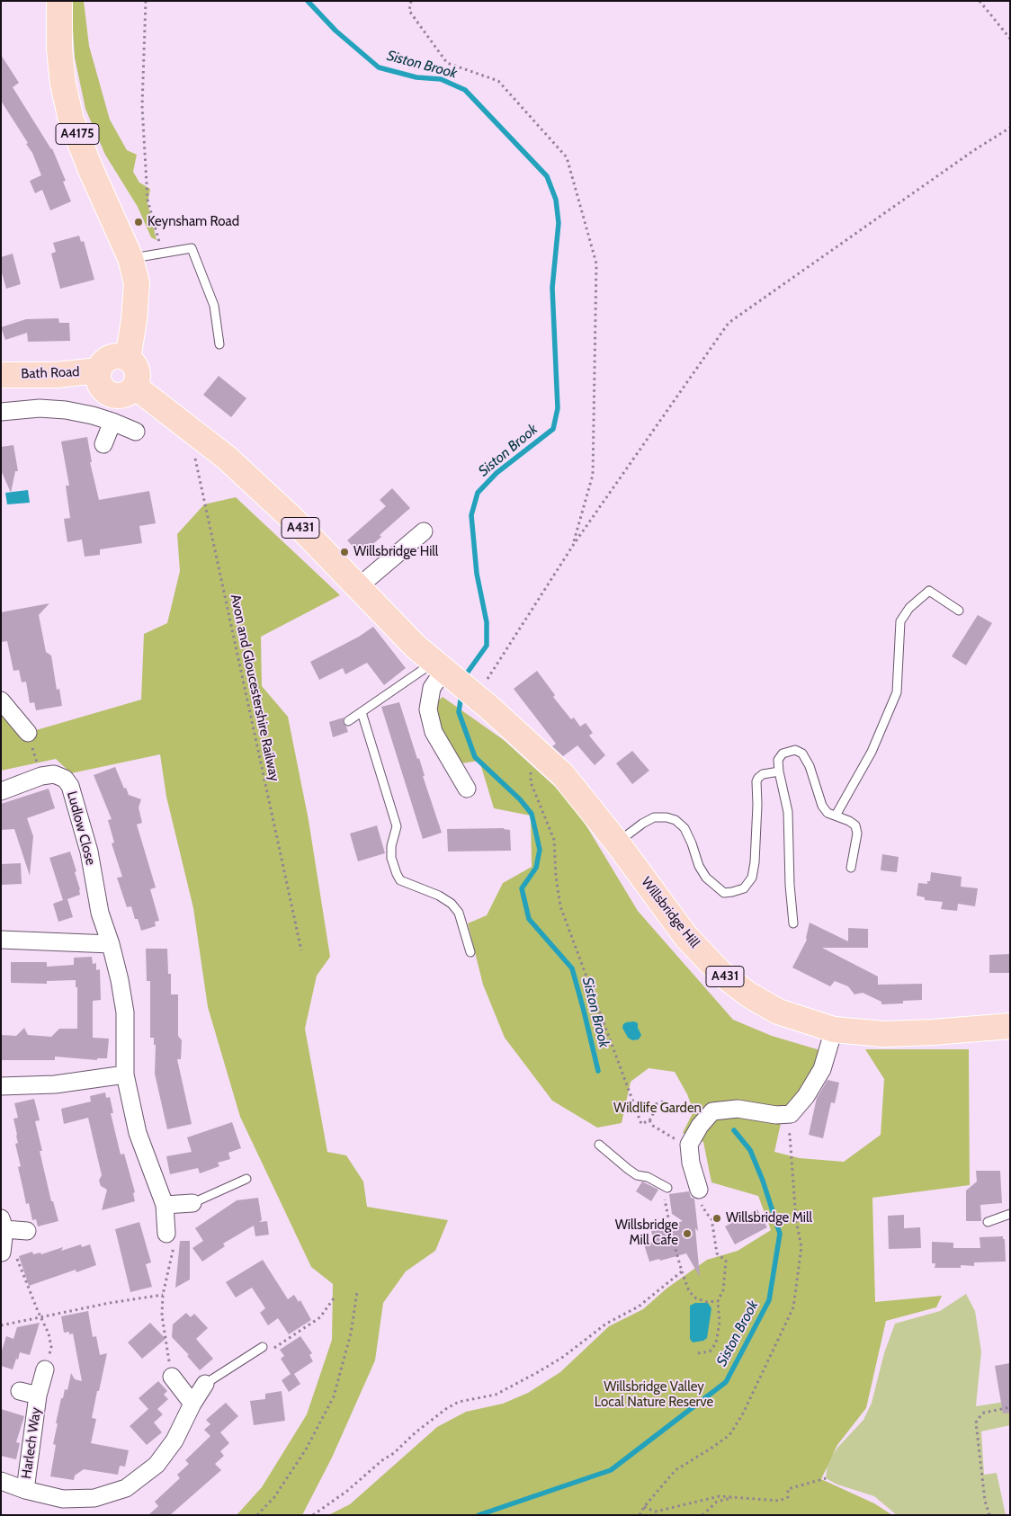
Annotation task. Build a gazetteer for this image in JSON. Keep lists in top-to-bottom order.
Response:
{
  "streets": {
    "main road": [
      "A4175",
      "Bath Road",
      "A431",
      "Willsbridge Hill"
    ],
    "street": ["Ludlow Close", "Harlech Way"],
    "path": ["Avon and Gloucestershire Railway"]
  },
  "crossings": [
    ["A4175", "Bath Road"],
    ["A4175", "A431"],
    ["Bath Road", "A431"],
    ["A431", "Avon and Gloucestershire Railway"],
    ["A431", "Willsbridge Hill"]
  ],
  "water": ["Siston Brook"],
  "parks": ["Wildlife Garden", "Willsbridge Valley Local Nature Reserve"],
  "places": [
    "Keynsham Road",
    "Willsbridge Hill",
    "Willsbridge Mill",
    "Willsbridge Mill Cafe"
  ]
}
